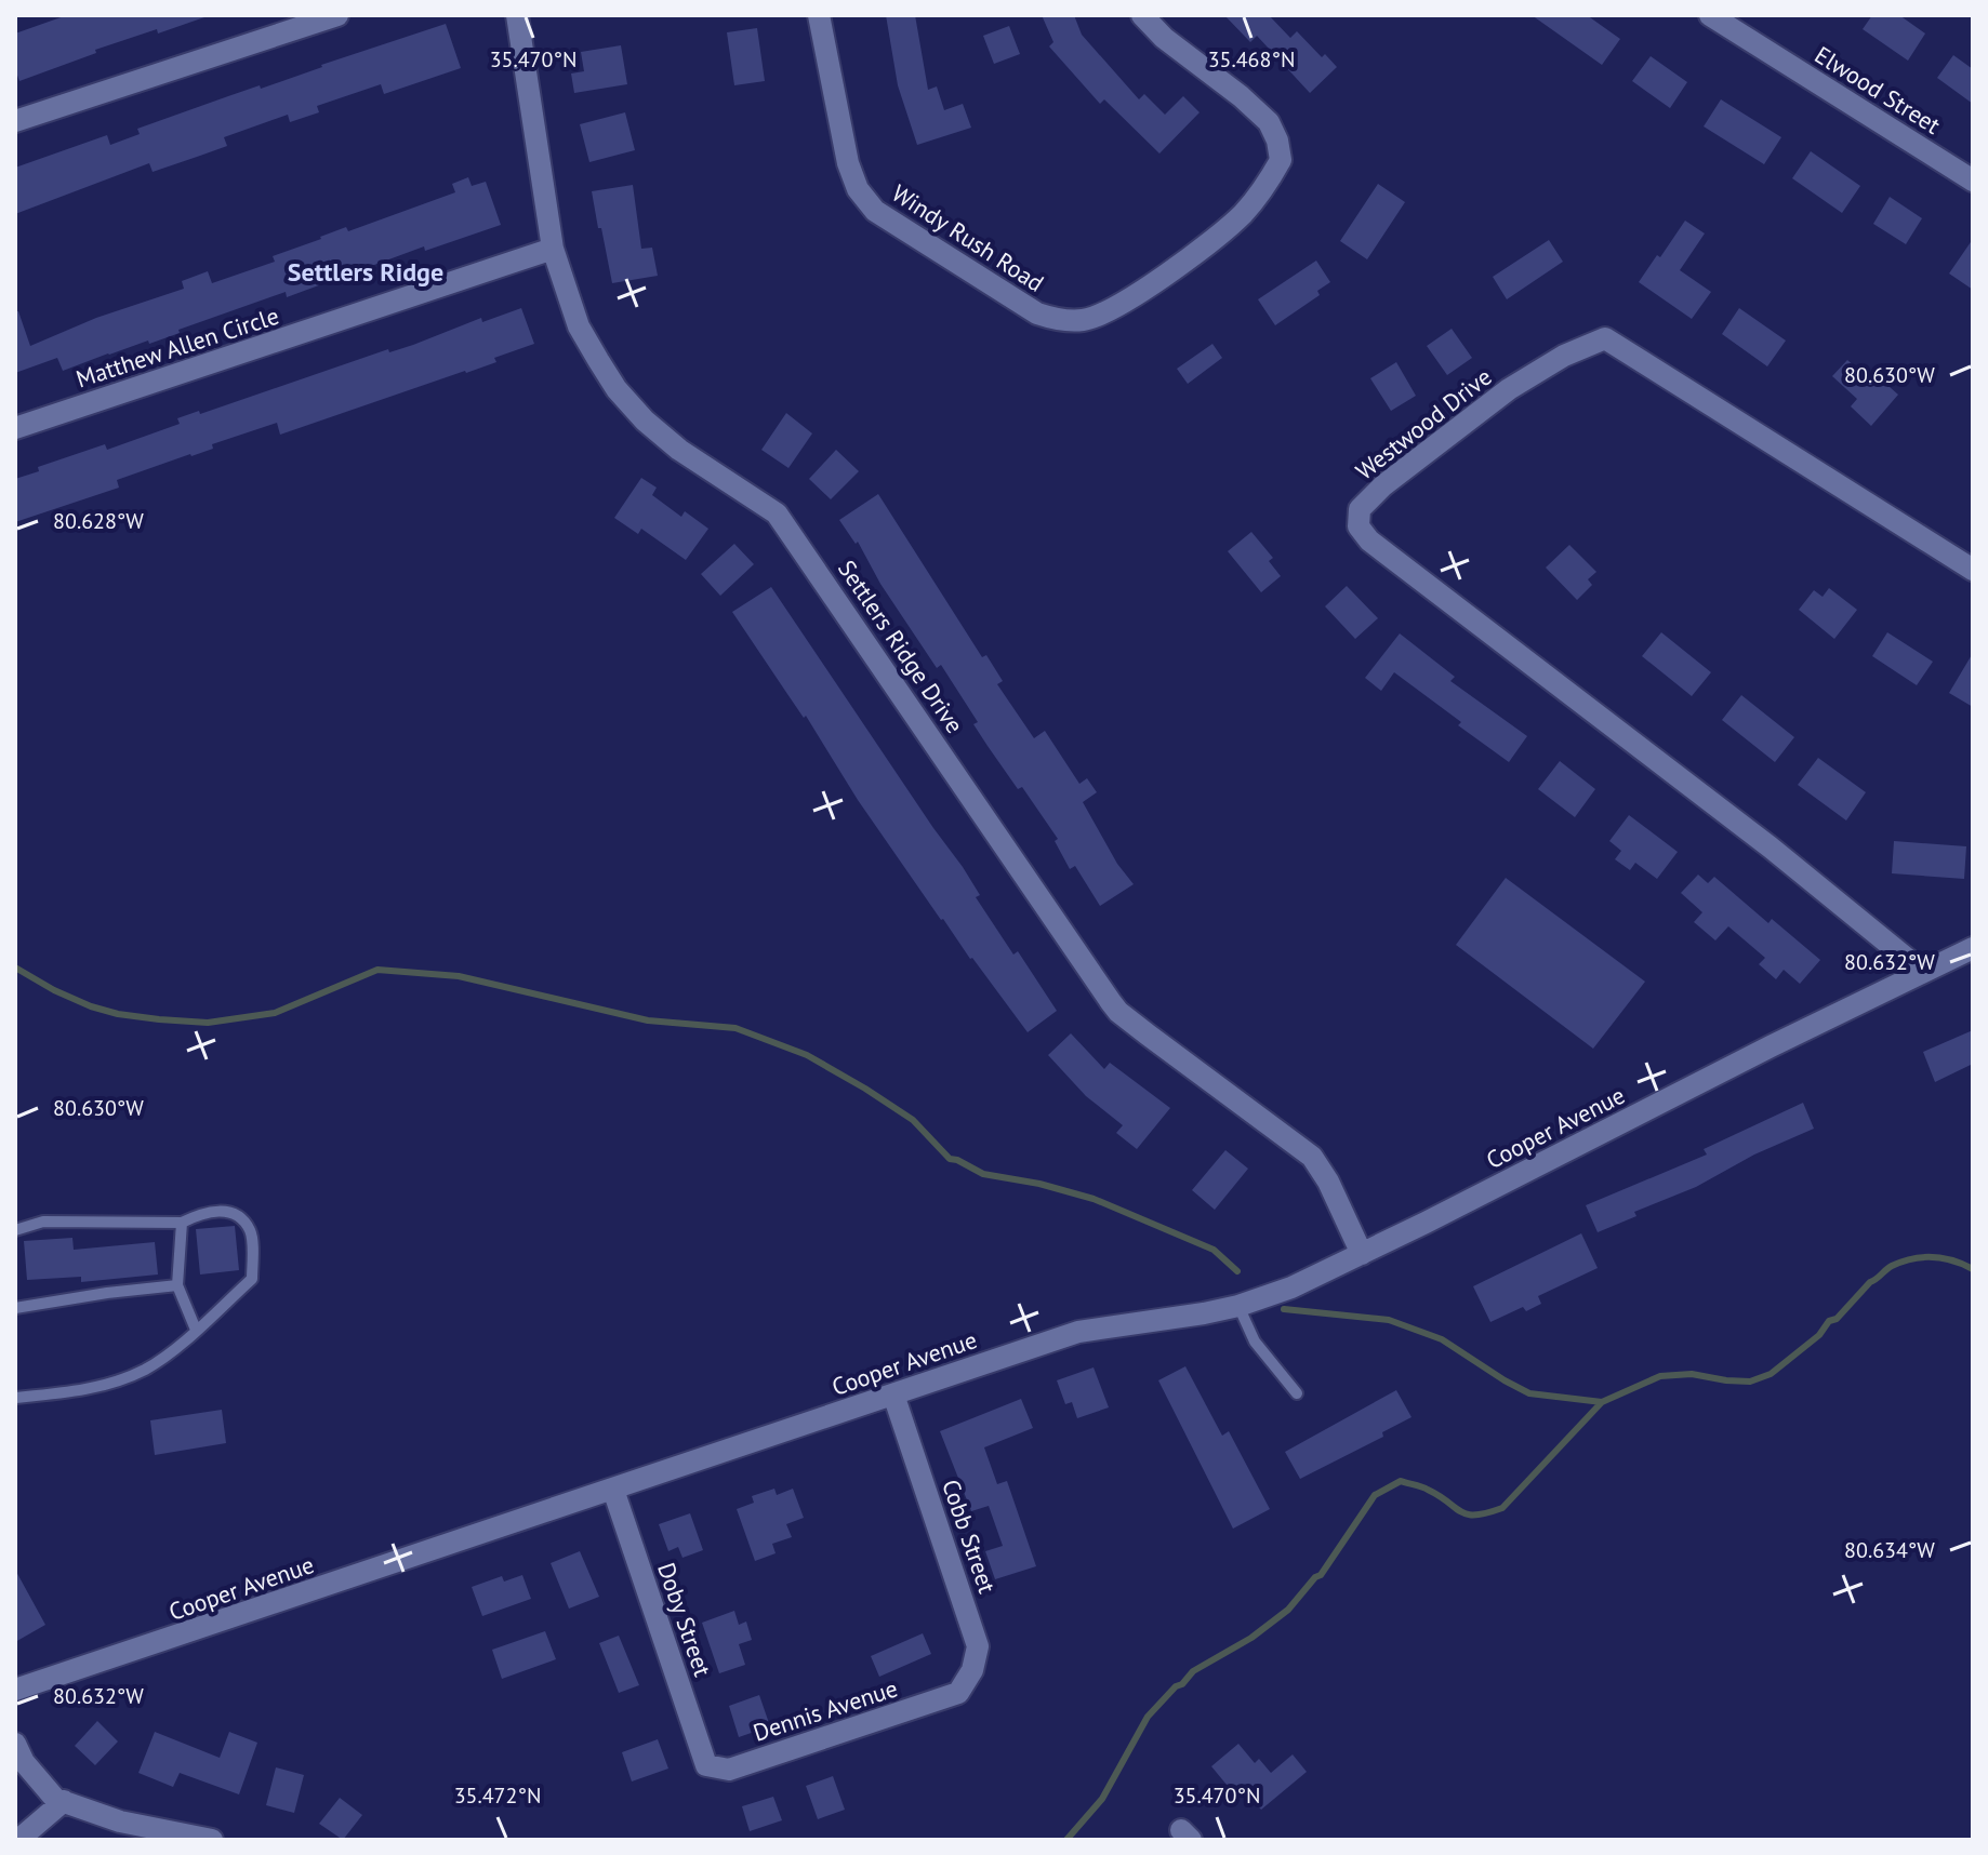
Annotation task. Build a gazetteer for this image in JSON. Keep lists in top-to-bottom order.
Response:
{
  "streets": {
    "street": [
      "Elwood Street",
      "Windy Rush Road",
      "Matthew Allen Circle",
      "Westwood Drive",
      "Settlers Ridge Drive",
      "Cooper Avenue",
      "Cobb Street",
      "Doby Street",
      "Dennis Avenue"
    ]
  },
  "crossings": [
    ["Matthew Allen Circle", "Settlers Ridge Drive"],
    ["Westwood Drive", "Cooper Avenue"],
    ["Settlers Ridge Drive", "Cooper Avenue"],
    ["Cooper Avenue", "Cobb Street"],
    ["Cooper Avenue", "Doby Street"],
    ["Cobb Street", "Dennis Avenue"],
    ["Doby Street", "Dennis Avenue"]
  ],
  "districts": ["Settlers Ridge"],
  "coordinates": [
    "35.470°N",
    "35.468°N",
    "80.630°W",
    "80.628°W",
    "80.632°W",
    "80.634°W",
    "35.472°N"
  ]
}
